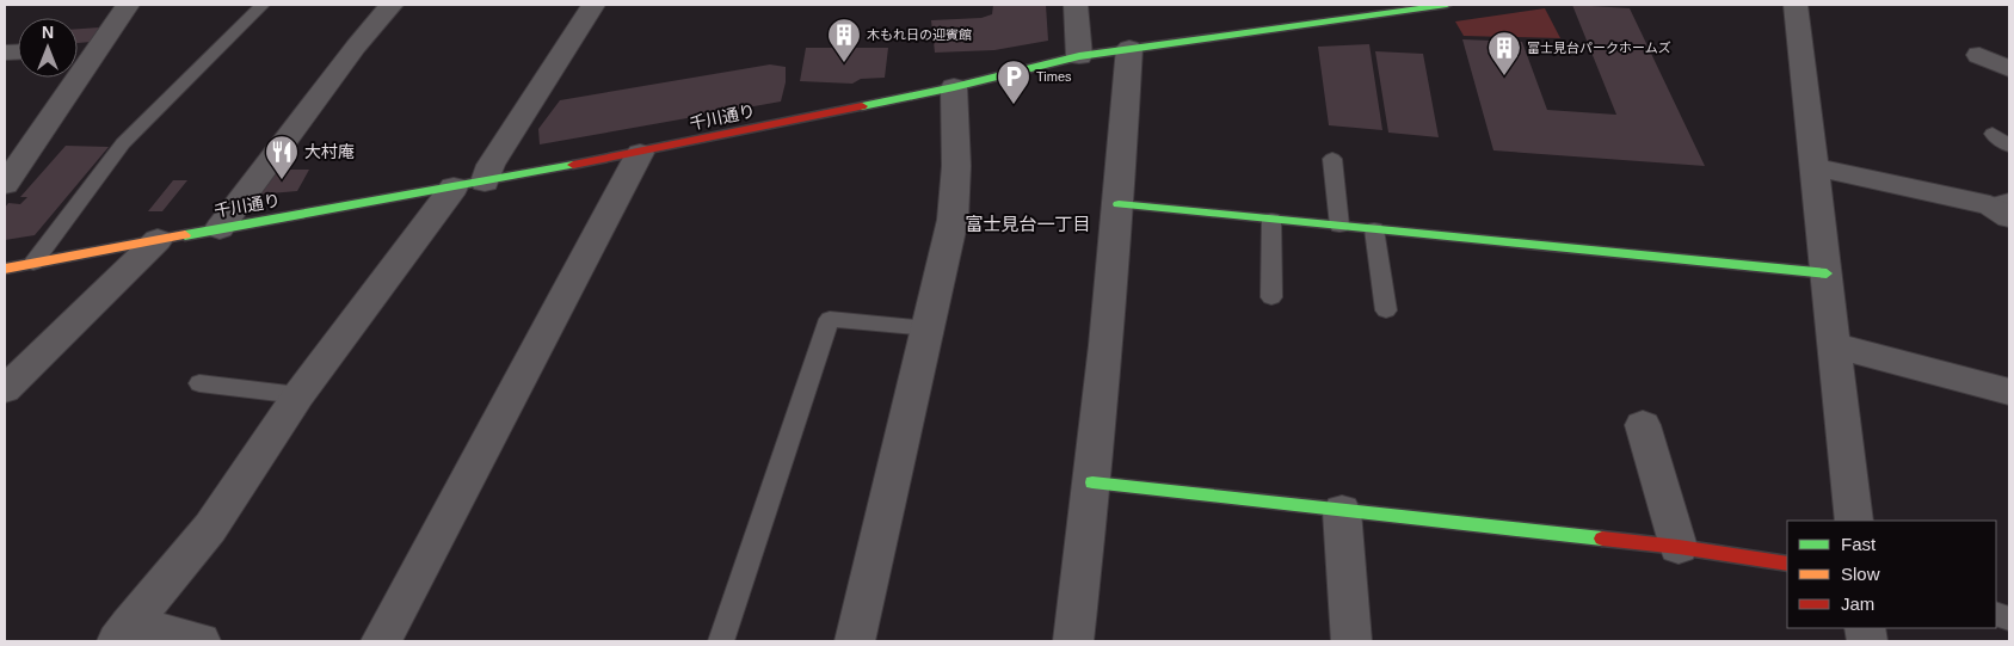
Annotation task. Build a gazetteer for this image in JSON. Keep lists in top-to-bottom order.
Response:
{
  "streets": {
    "main road": ["千川通り"]
  },
  "districts": ["富士見台一丁目"],
  "places": {
    "building": ["木もれ日の迎賓館", "富士見台パークホームズ"],
    "parking": ["Times"],
    "restaurant": ["大村庵"]
  },
  "legend": ["Fast", "Slow", "Jam"],
  "north": "top"
}
